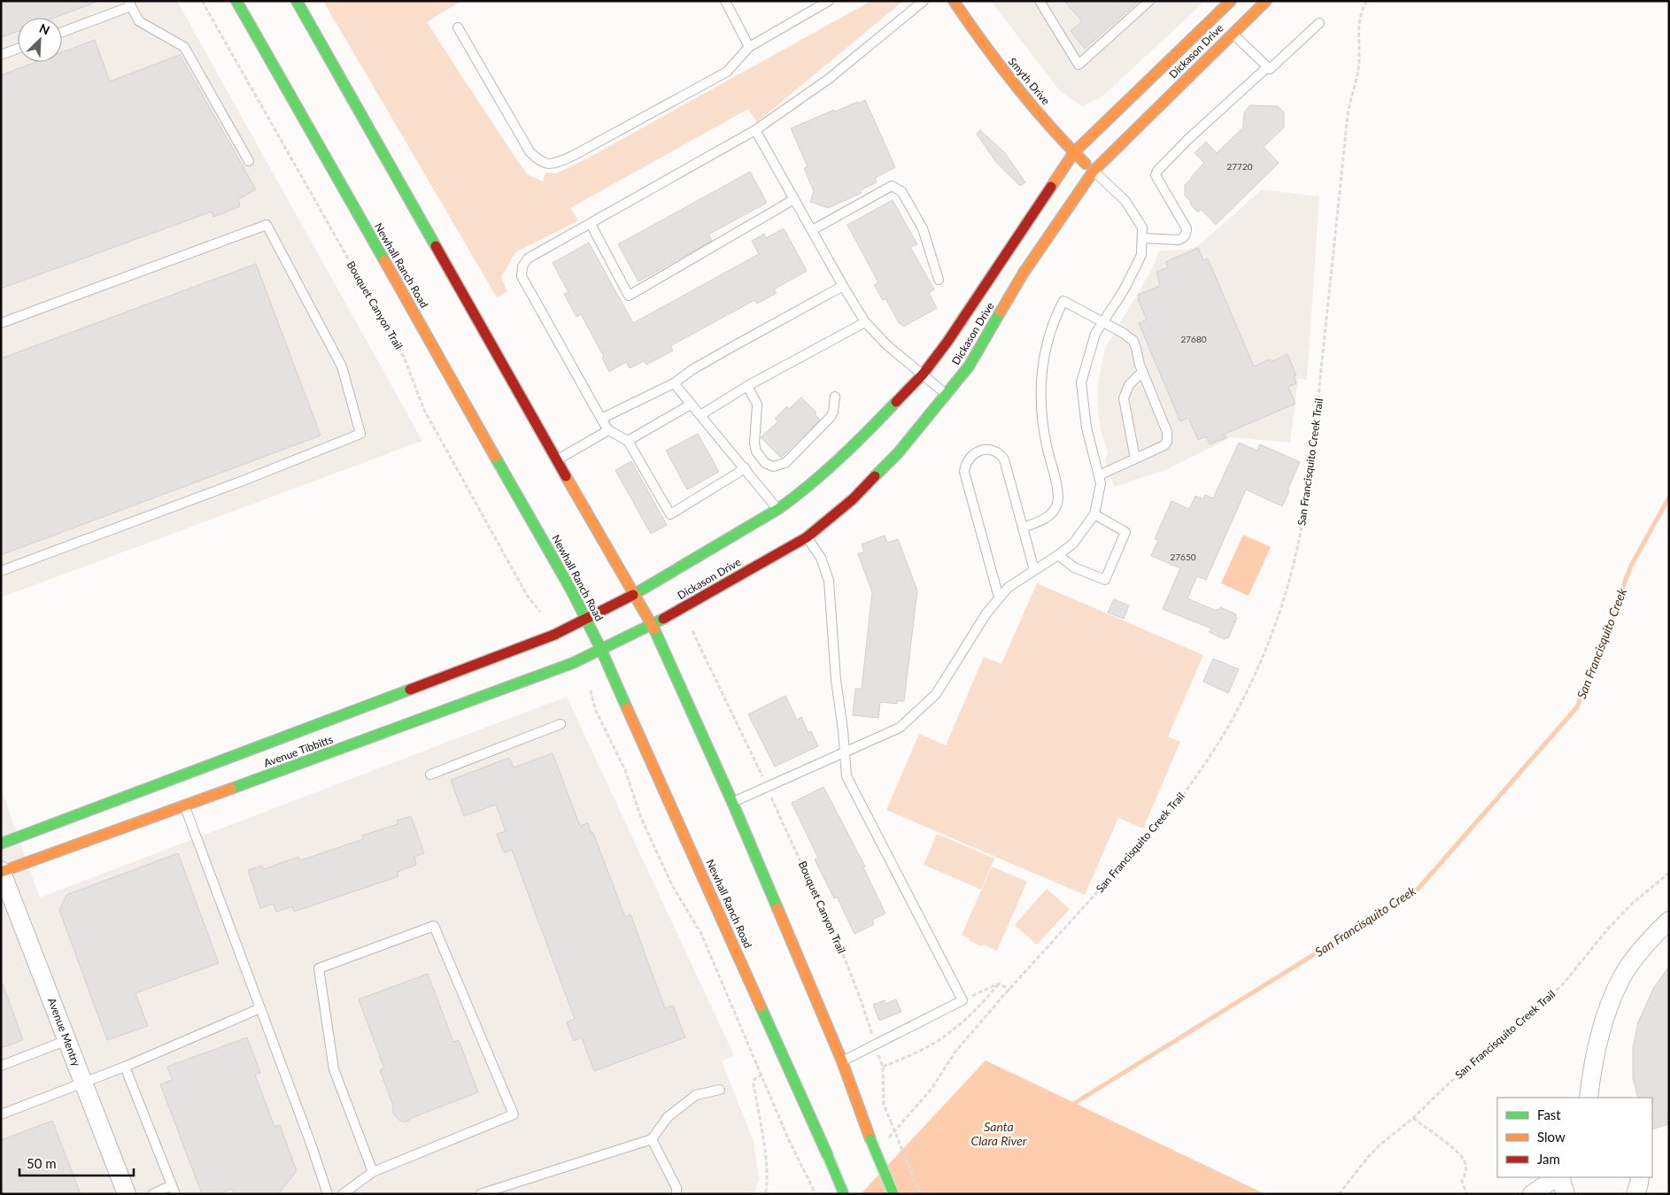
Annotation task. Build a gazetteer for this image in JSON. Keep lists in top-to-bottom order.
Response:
{
  "streets": {
    "street": [
      "Dickason Drive",
      "Smyth Drive",
      "Newhall Ranch Road",
      "Avenue Tibbitts",
      "Avenue Mentry"
    ],
    "path": ["Bouquet Canyon Trail", "San Francisquito Creek Trail"]
  },
  "crossings": [
    ["Dickason Drive", "Smyth Drive"],
    ["Dickason Drive", "Newhall Ranch Road"],
    ["Dickason Drive", "Avenue Tibbitts"],
    ["Newhall Ranch Road", "Avenue Tibbitts"],
    ["Avenue Tibbitts", "Avenue Mentry"]
  ],
  "water": ["San Francisquito Creek", "Santa Clara River"],
  "house_numbers": ["27720", "27680", "27650"],
  "legend": ["Fast", "Slow", "Jam"],
  "scale_bar": "50 m",
  "north": "top right"
}
